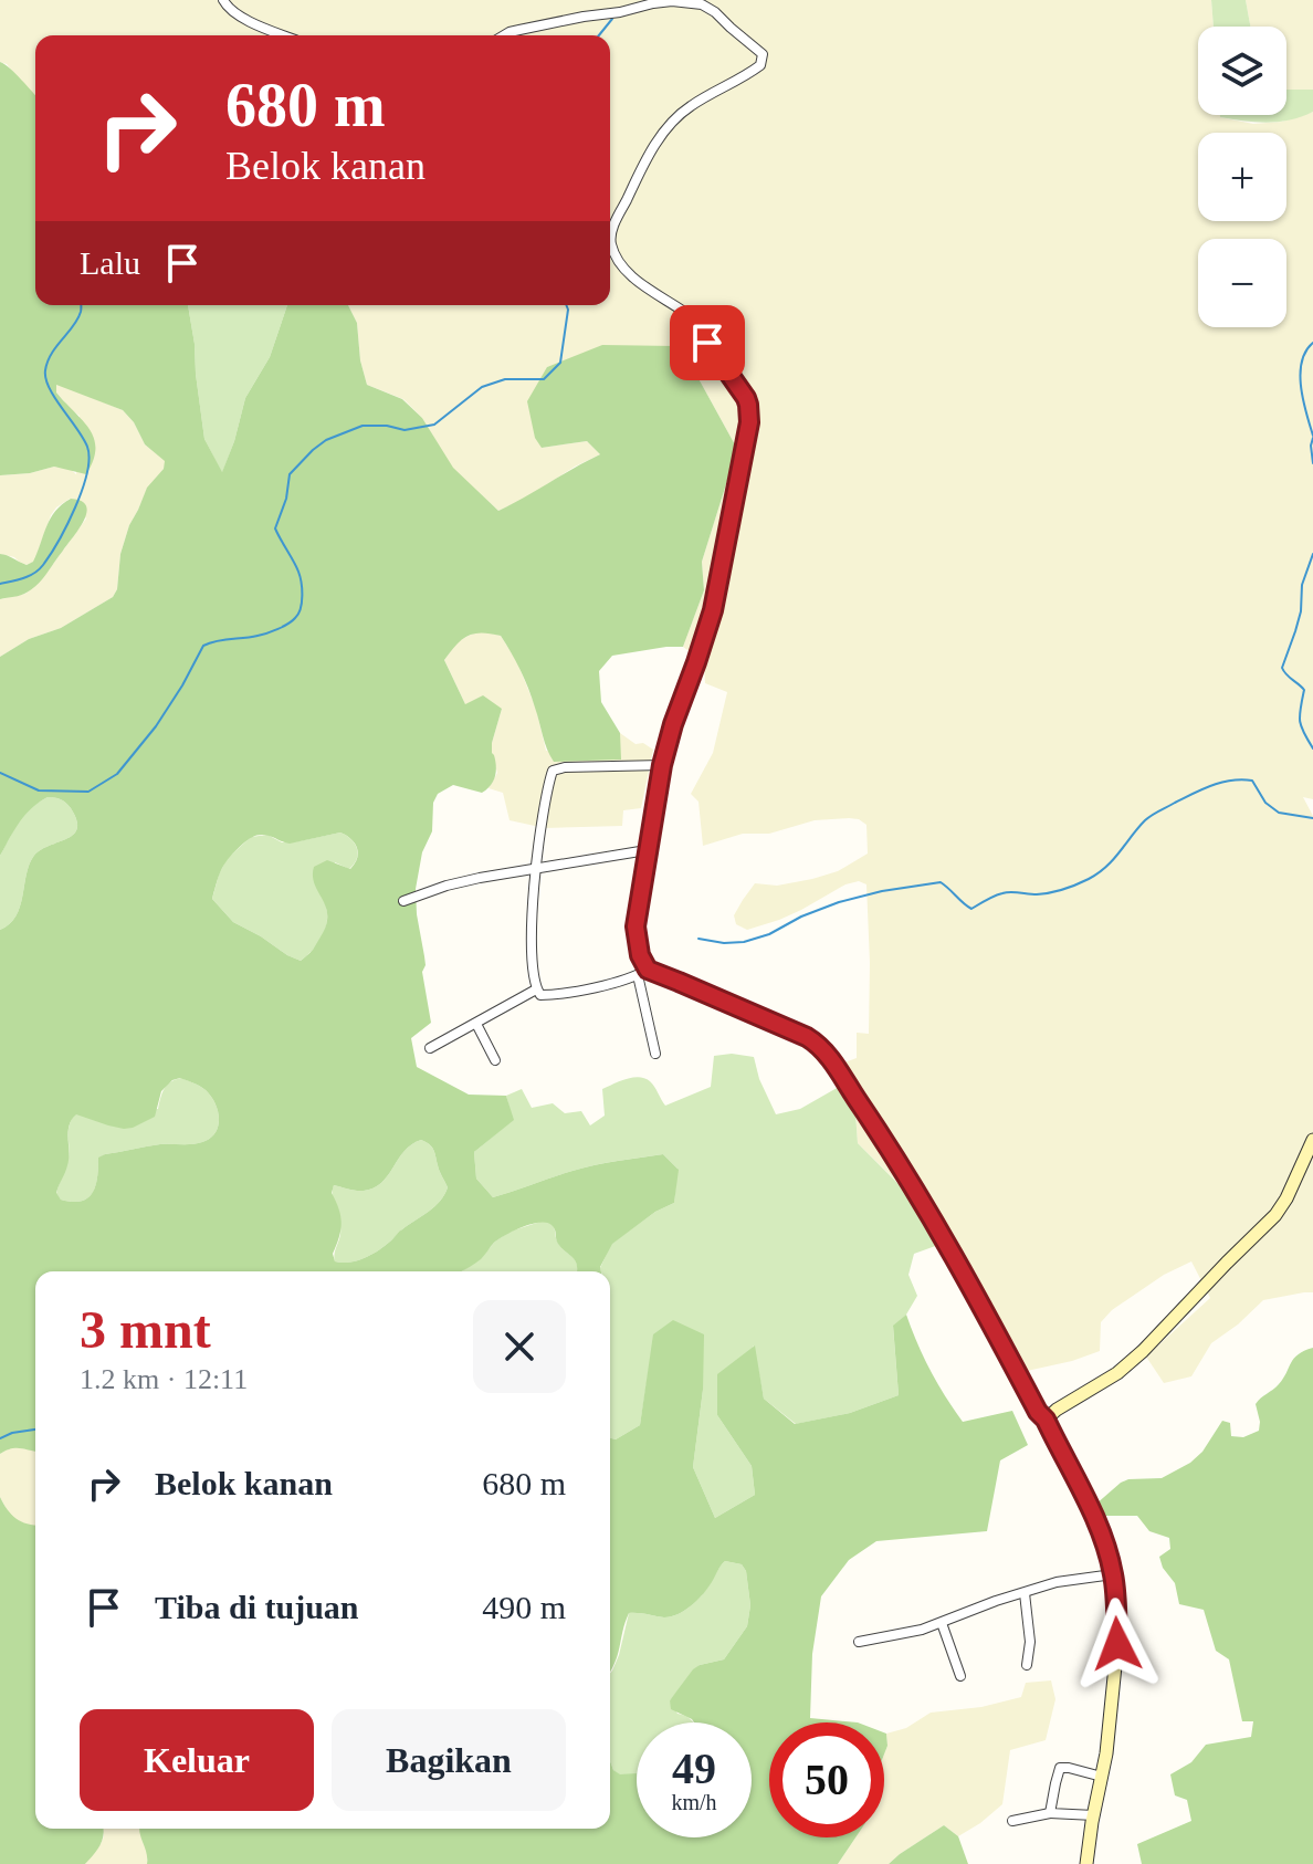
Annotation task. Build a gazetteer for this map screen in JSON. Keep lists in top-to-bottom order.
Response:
{
  "page": {
    "map_buttons": ["+", "−"],
    "turn": ["680 m", "Belok kanan"],
    "then": "Lalu",
    "heading": ["3 mnt", "1.2 km · 12:11"],
    "list": [
      {
        "name": "Belok kanan",
        "value": "680 m"
      },
      {
        "name": "Tiba di tujuan",
        "value": "490 m"
      }
    ],
    "buttons": ["Keluar", "Bagikan"],
    "speed": "49 km/h",
    "limit": "50"
  }
}
